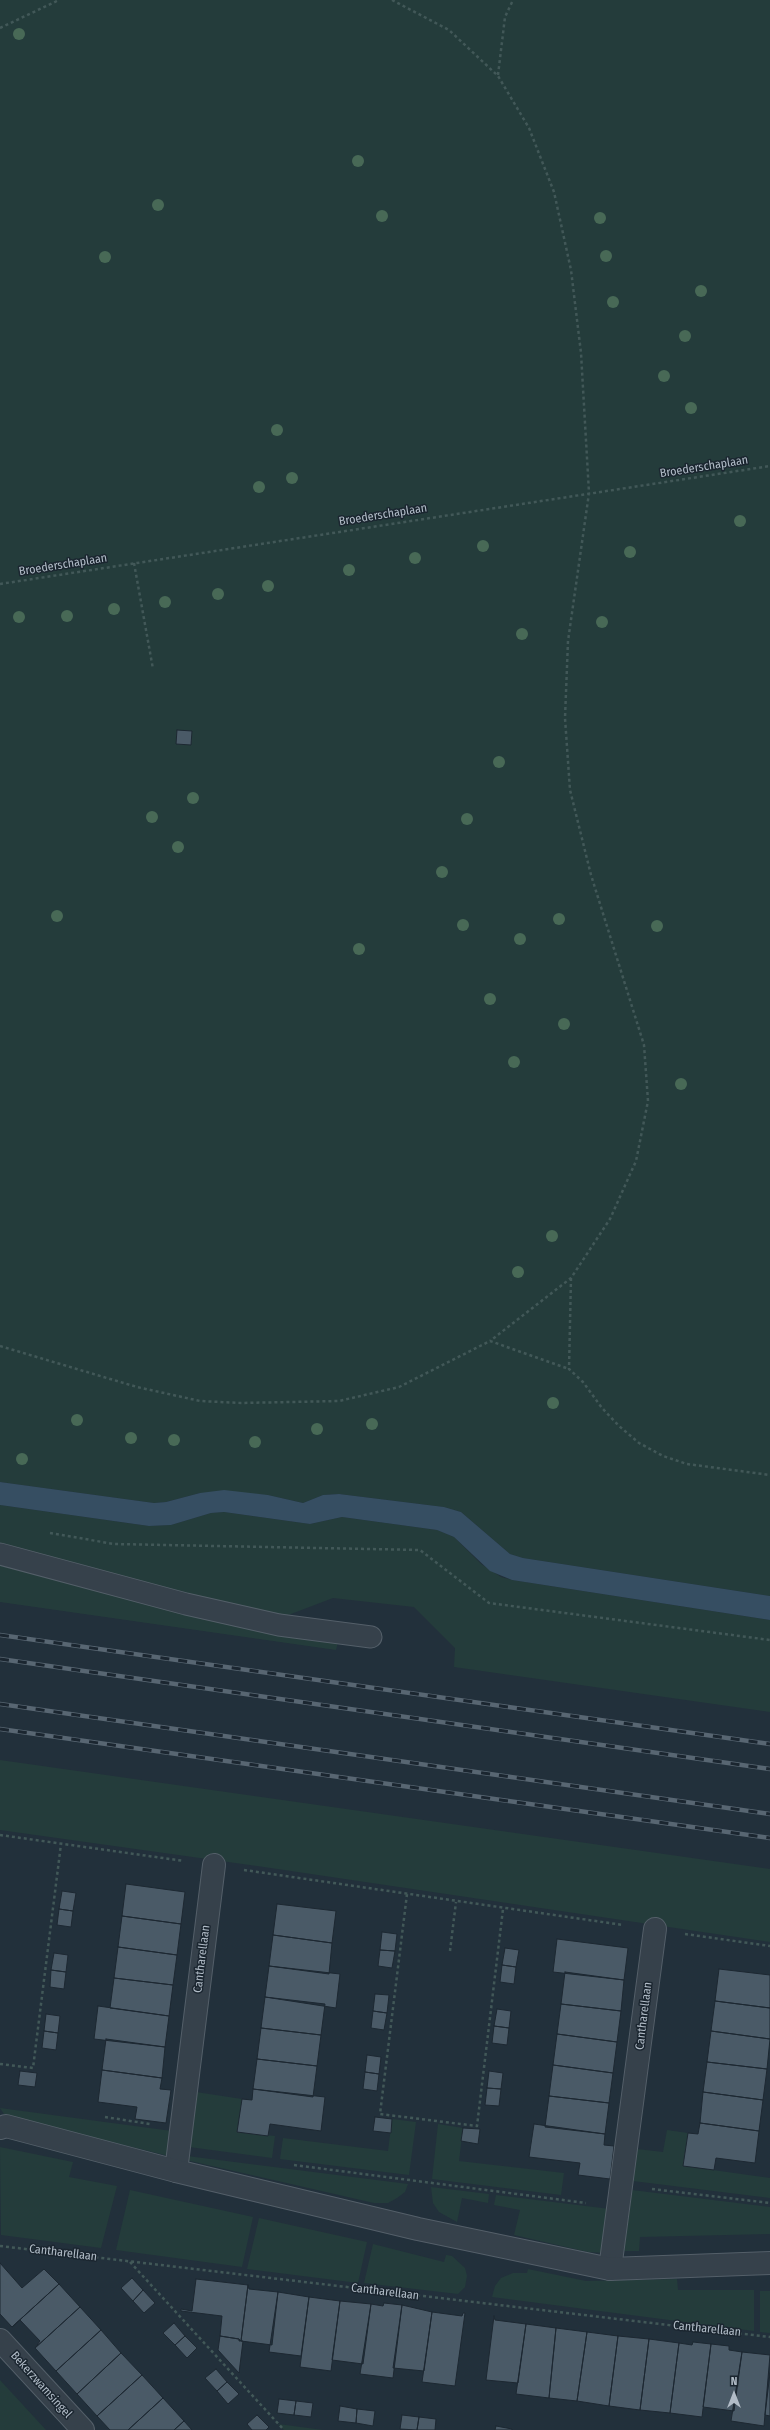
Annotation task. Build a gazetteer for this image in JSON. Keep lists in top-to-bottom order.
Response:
{
  "streets": {
    "street": ["Cantharellaan", "Bekerzwamsingel"],
    "path": ["Broederschaplaan"]
  },
  "north": "top"
}
